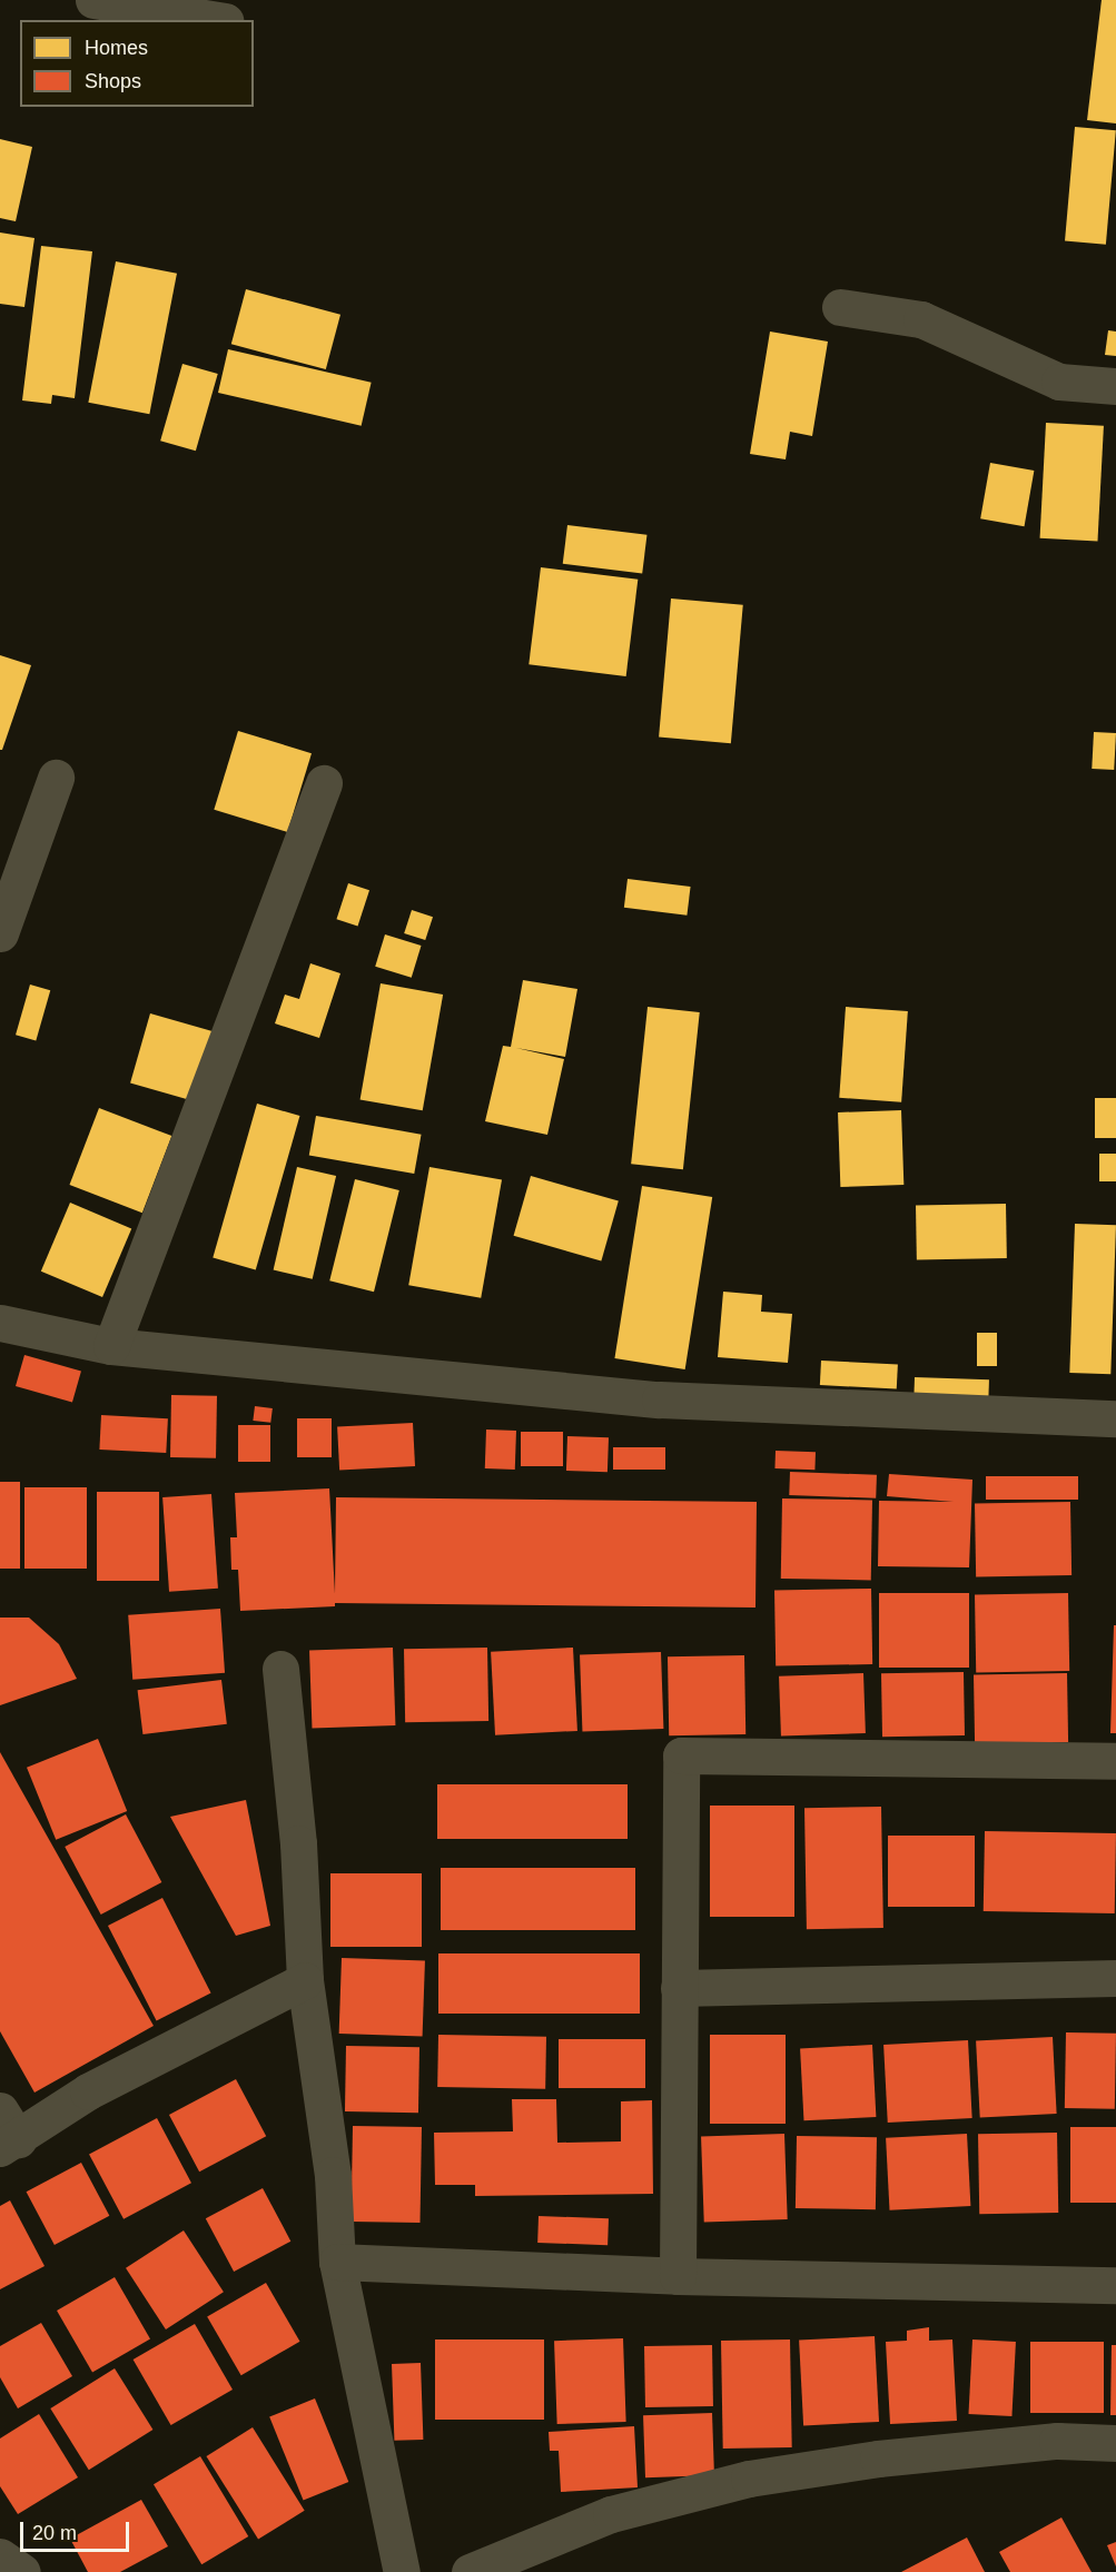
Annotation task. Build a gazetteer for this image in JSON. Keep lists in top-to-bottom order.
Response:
{
  "legend": ["Homes", "Shops"],
  "scale_bar": "20 m"
}
